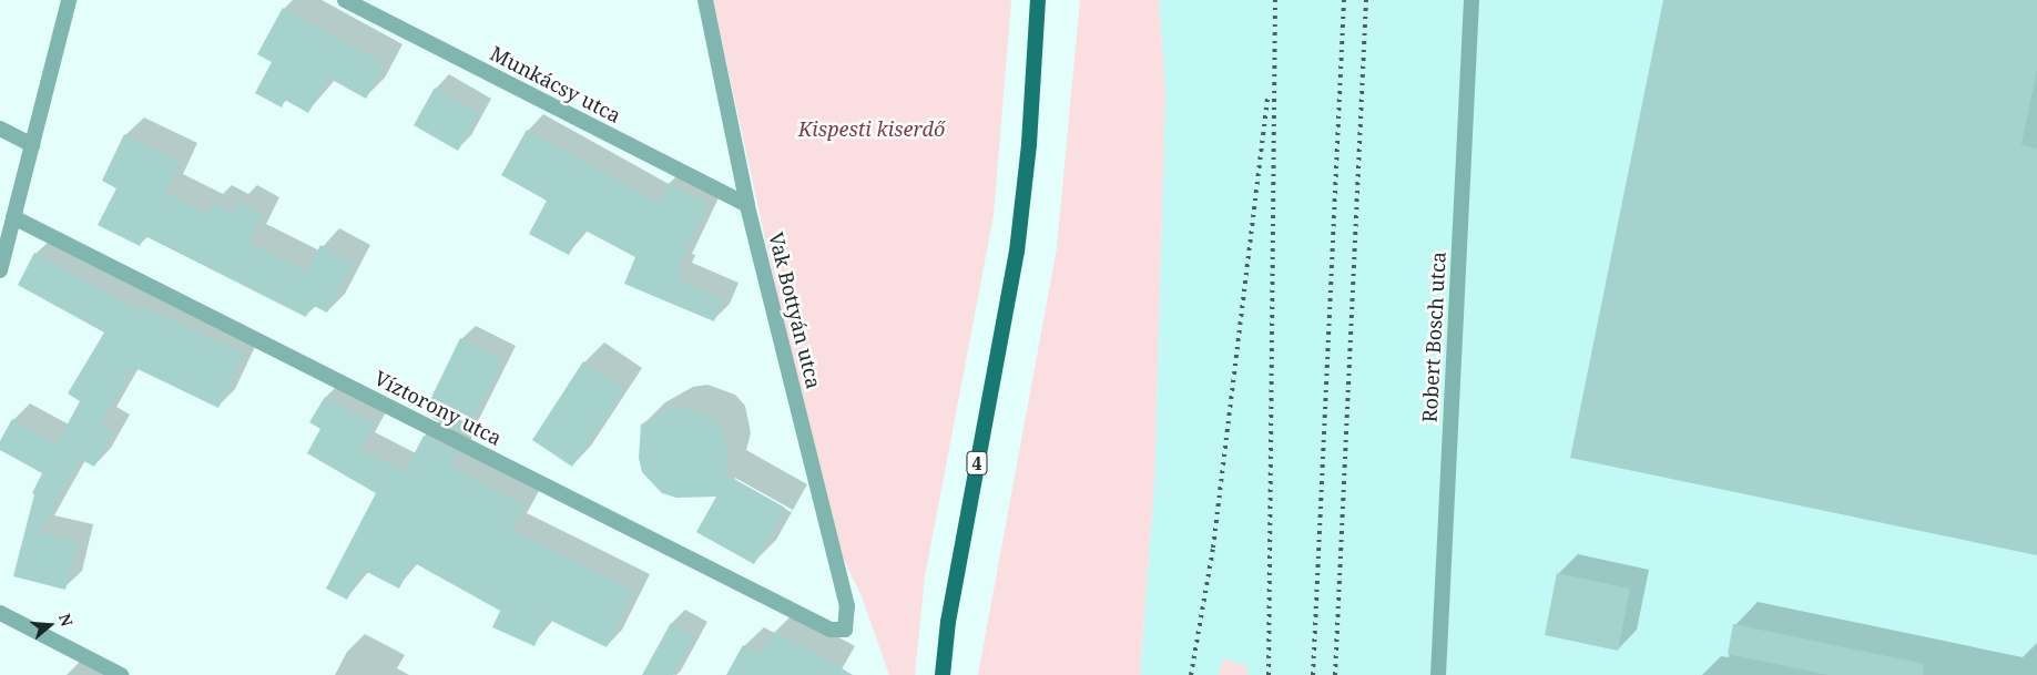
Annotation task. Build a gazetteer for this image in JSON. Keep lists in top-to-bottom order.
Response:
{
  "streets": {
    "main road": ["4"],
    "street": [
      "Munkácsy utca",
      "Vak Bottyán utca",
      "Robert Bosch utca",
      "Víztorony utca"
    ]
  },
  "crossings": [
    ["Munkácsy utca", "Vak Bottyán utca"],
    ["Vak Bottyán utca", "Víztorony utca"]
  ],
  "parks": ["Kispesti kiserdő"],
  "north": "right"
}
